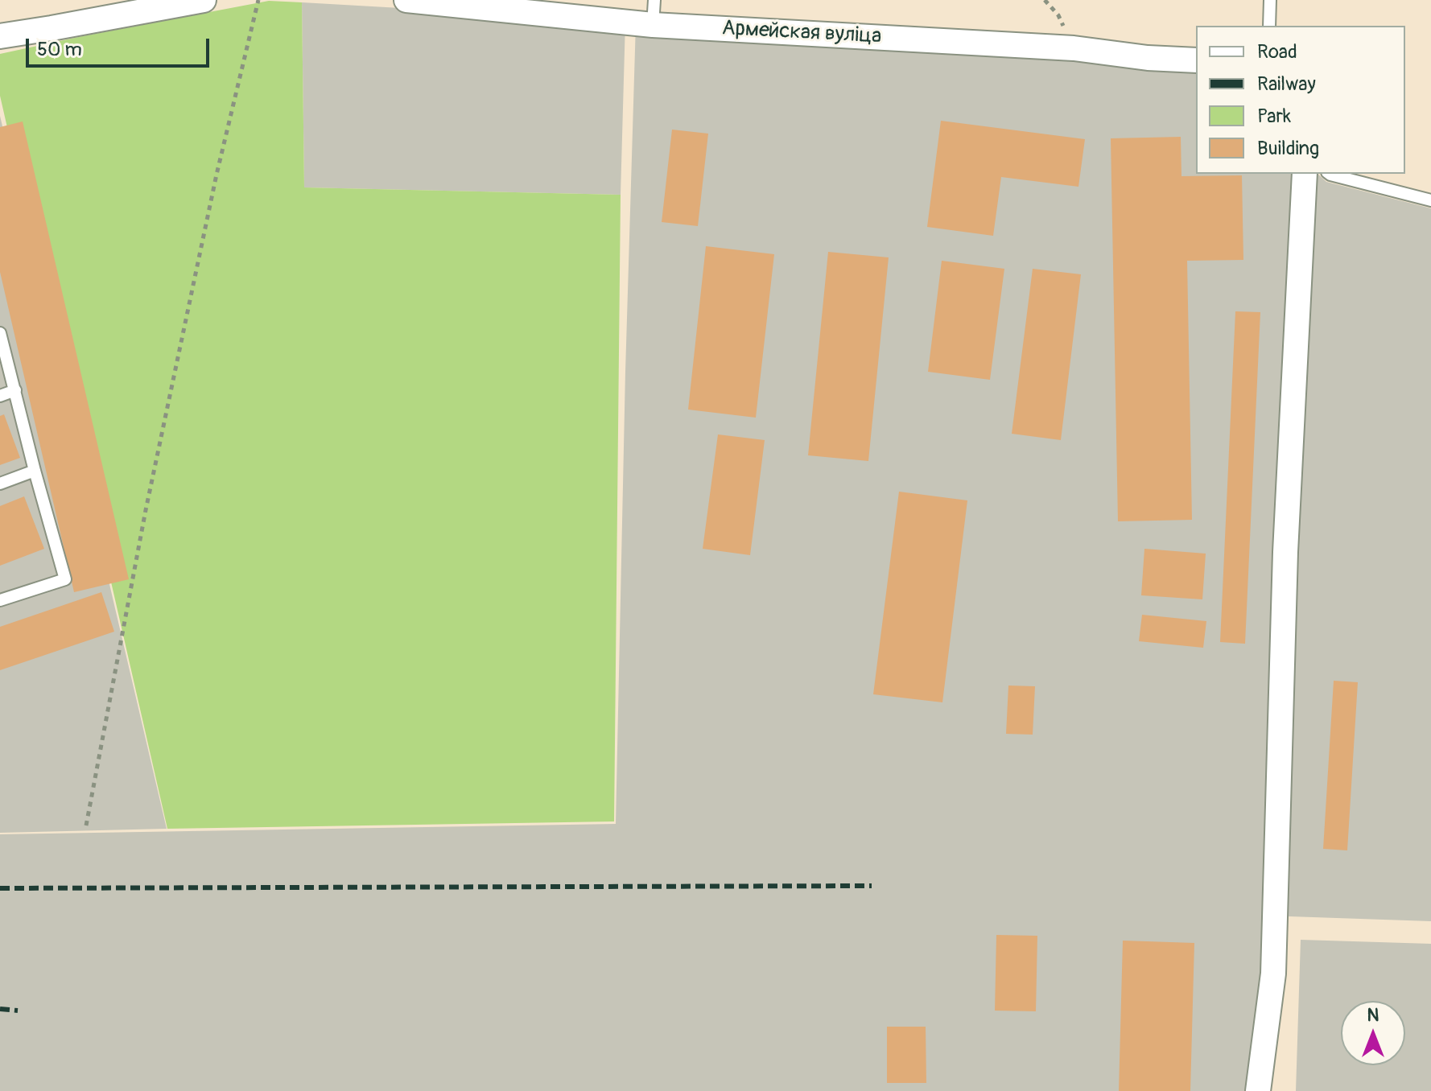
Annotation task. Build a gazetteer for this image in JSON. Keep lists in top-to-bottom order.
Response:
{
  "streets": {
    "street": ["Армейская вуліца"]
  },
  "legend": [
    "Road",
    "Railway",
    "Park",
    "Building"
  ],
  "scale_bar": "50 m",
  "north": "top"
}
